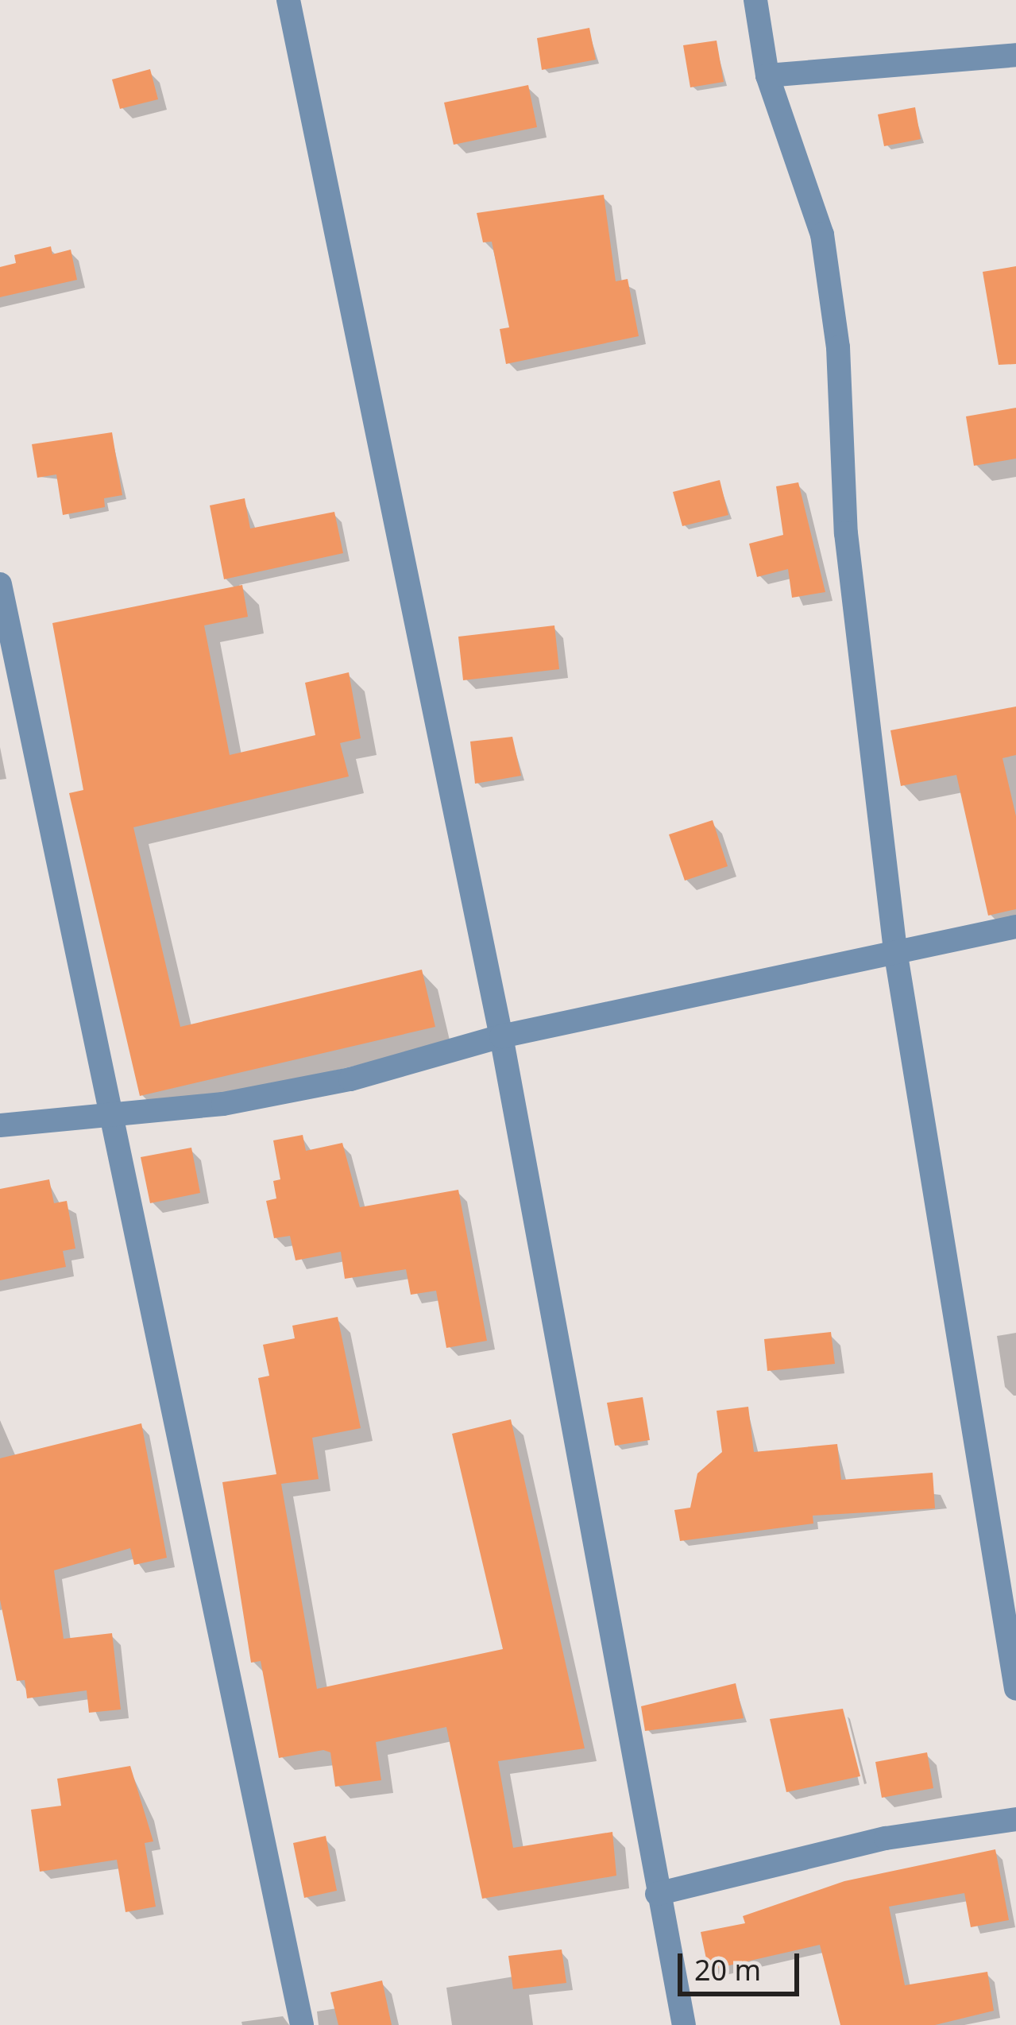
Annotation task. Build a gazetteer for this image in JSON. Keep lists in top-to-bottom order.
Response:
{
  "scale_bar": "20 m"
}
